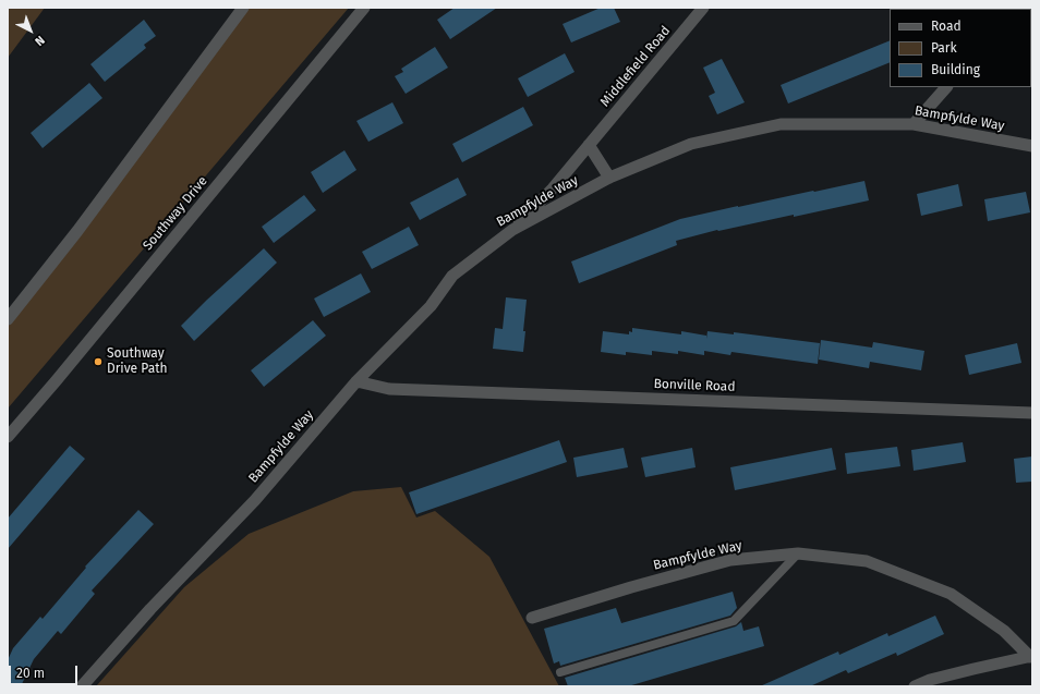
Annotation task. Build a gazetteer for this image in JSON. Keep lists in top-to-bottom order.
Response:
{
  "streets": {
    "street": [
      "Middlefield Road",
      "Bampfylde Way",
      "Southway Drive",
      "Bonville Road"
    ]
  },
  "crossings": [
    ["Middlefield Road", "Bampfylde Way"],
    ["Bampfylde Way", "Bonville Road"]
  ],
  "places": ["Southway Drive Path"],
  "legend": ["Road", "Park", "Building"],
  "scale_bar": "20 m",
  "north": "bottom right"
}
